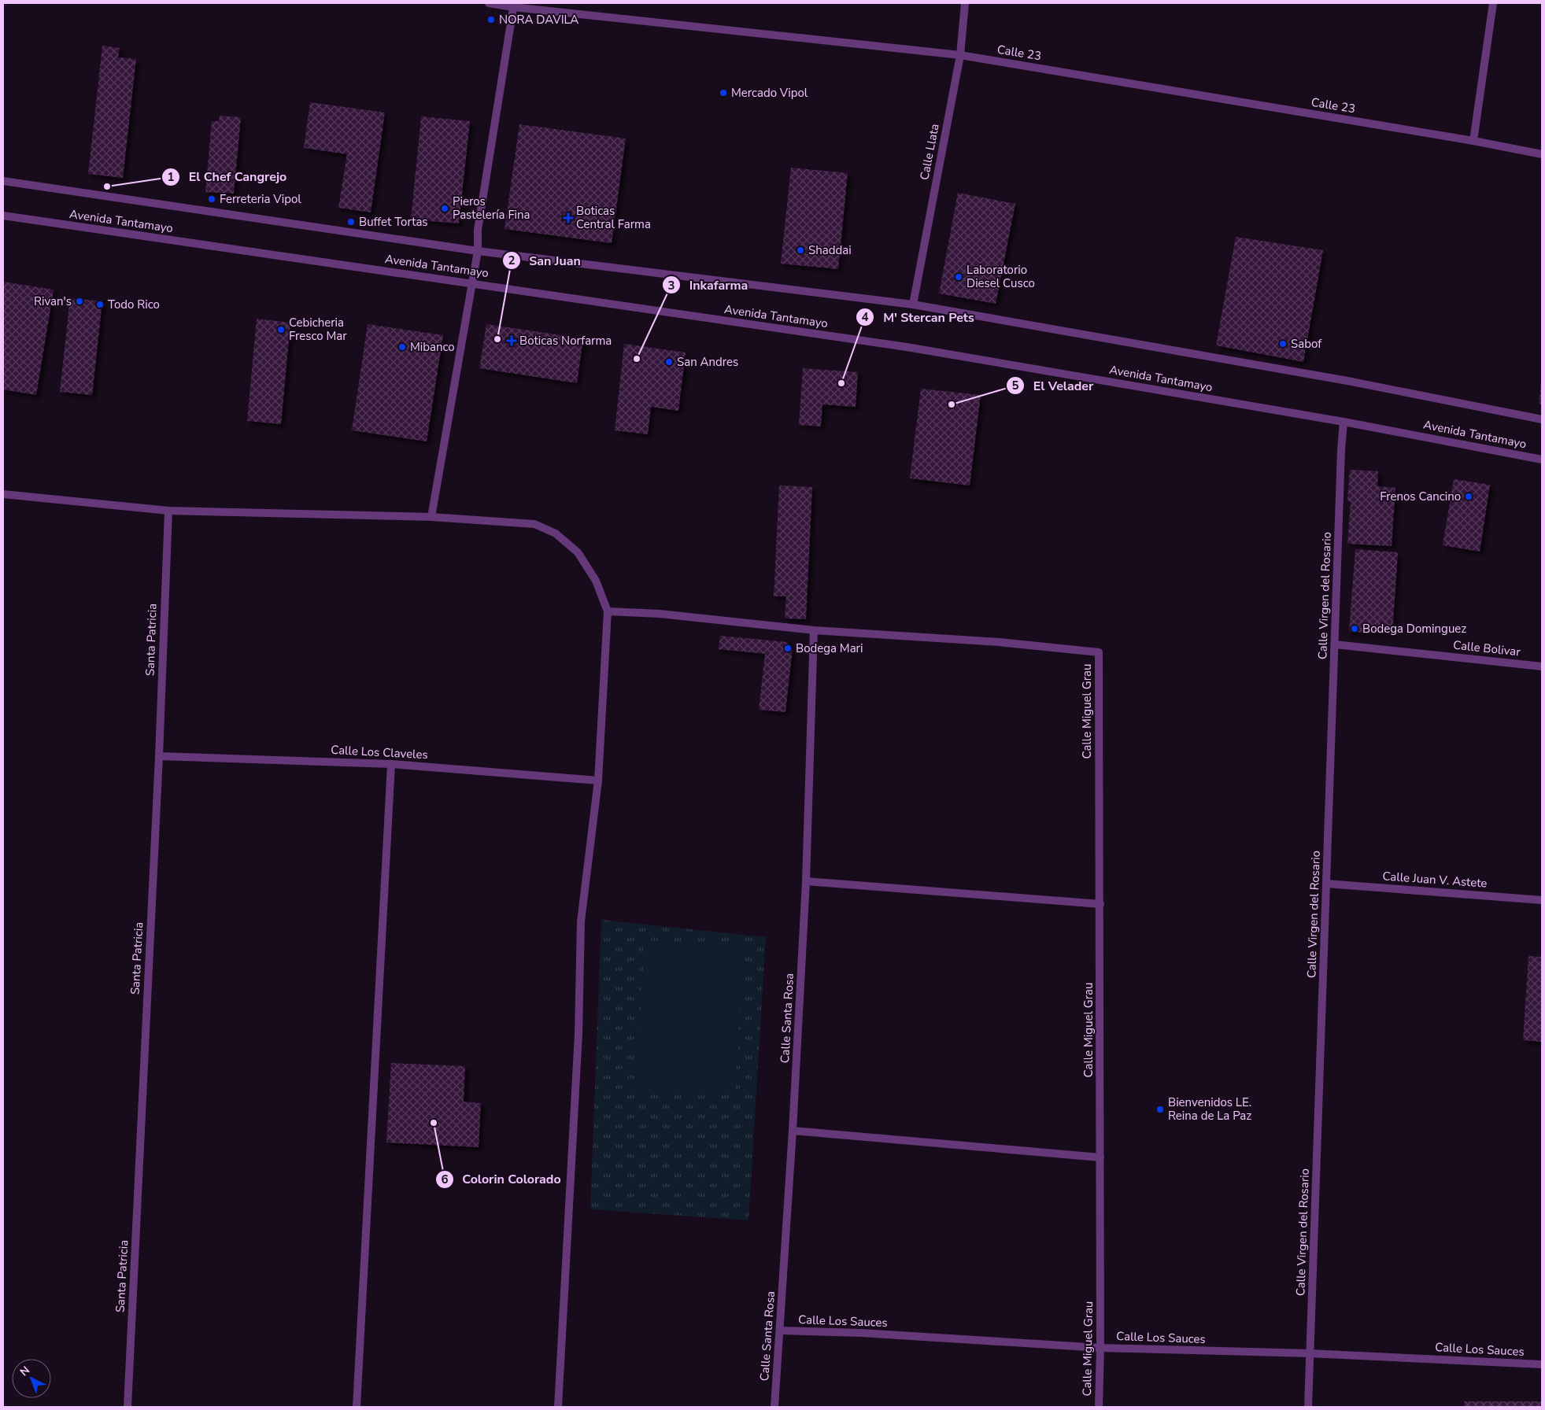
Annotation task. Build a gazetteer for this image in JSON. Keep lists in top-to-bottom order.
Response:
{
  "streets": {
    "street": [
      "Calle 23",
      "Calle Llata",
      "Avenida Tantamayo",
      "Calle Virgen del Rosario",
      "Santa Patricia",
      "Calle Bolivar",
      "Calle Miguel Grau",
      "Calle Los Claveles",
      "Calle Juan V. Astete",
      "Calle Santa Rosa",
      "Calle Los Sauces"
    ]
  },
  "crossings": [
    ["Calle 23", "Calle Llata"],
    ["Calle Llata", "Avenida Tantamayo"],
    ["Avenida Tantamayo", "Calle Virgen del Rosario"],
    ["Calle Virgen del Rosario", "Calle Bolivar"],
    ["Calle Virgen del Rosario", "Calle Juan V. Astete"],
    ["Calle Virgen del Rosario", "Calle Los Sauces"],
    ["Santa Patricia", "Calle Los Claveles"],
    ["Calle Miguel Grau", "Calle Santa Rosa"],
    ["Calle Miguel Grau", "Calle Los Sauces"],
    ["Calle Santa Rosa", "Calle Los Sauces"]
  ],
  "places": {
    "other": [
      "NORA DAVILA",
      "Mercado Vipol",
      "El Chef Cangrejo",
      "Ferreteria Vipol",
      "Pieros Pastelería Fina",
      "Buffet Tortas",
      "Shaddai",
      "Laboratorio Diesel Cusco",
      "Rivan's",
      "Todo Rico",
      "Cebicheria Fresco Mar",
      "San Juan",
      "Sabof",
      "Mibanco",
      "Inkafarma",
      "San Andres",
      "M' Stercan Pets",
      "El Velader",
      "Frenos Cancino",
      "Bodega Dominguez",
      "Bodega Mari",
      "Bienvenidos LE. Reina de La Paz",
      "Colorin Colorado"
    ],
    "health": ["Boticas Central Farma", "Boticas Norfarma"]
  },
  "north": "top left"
}
